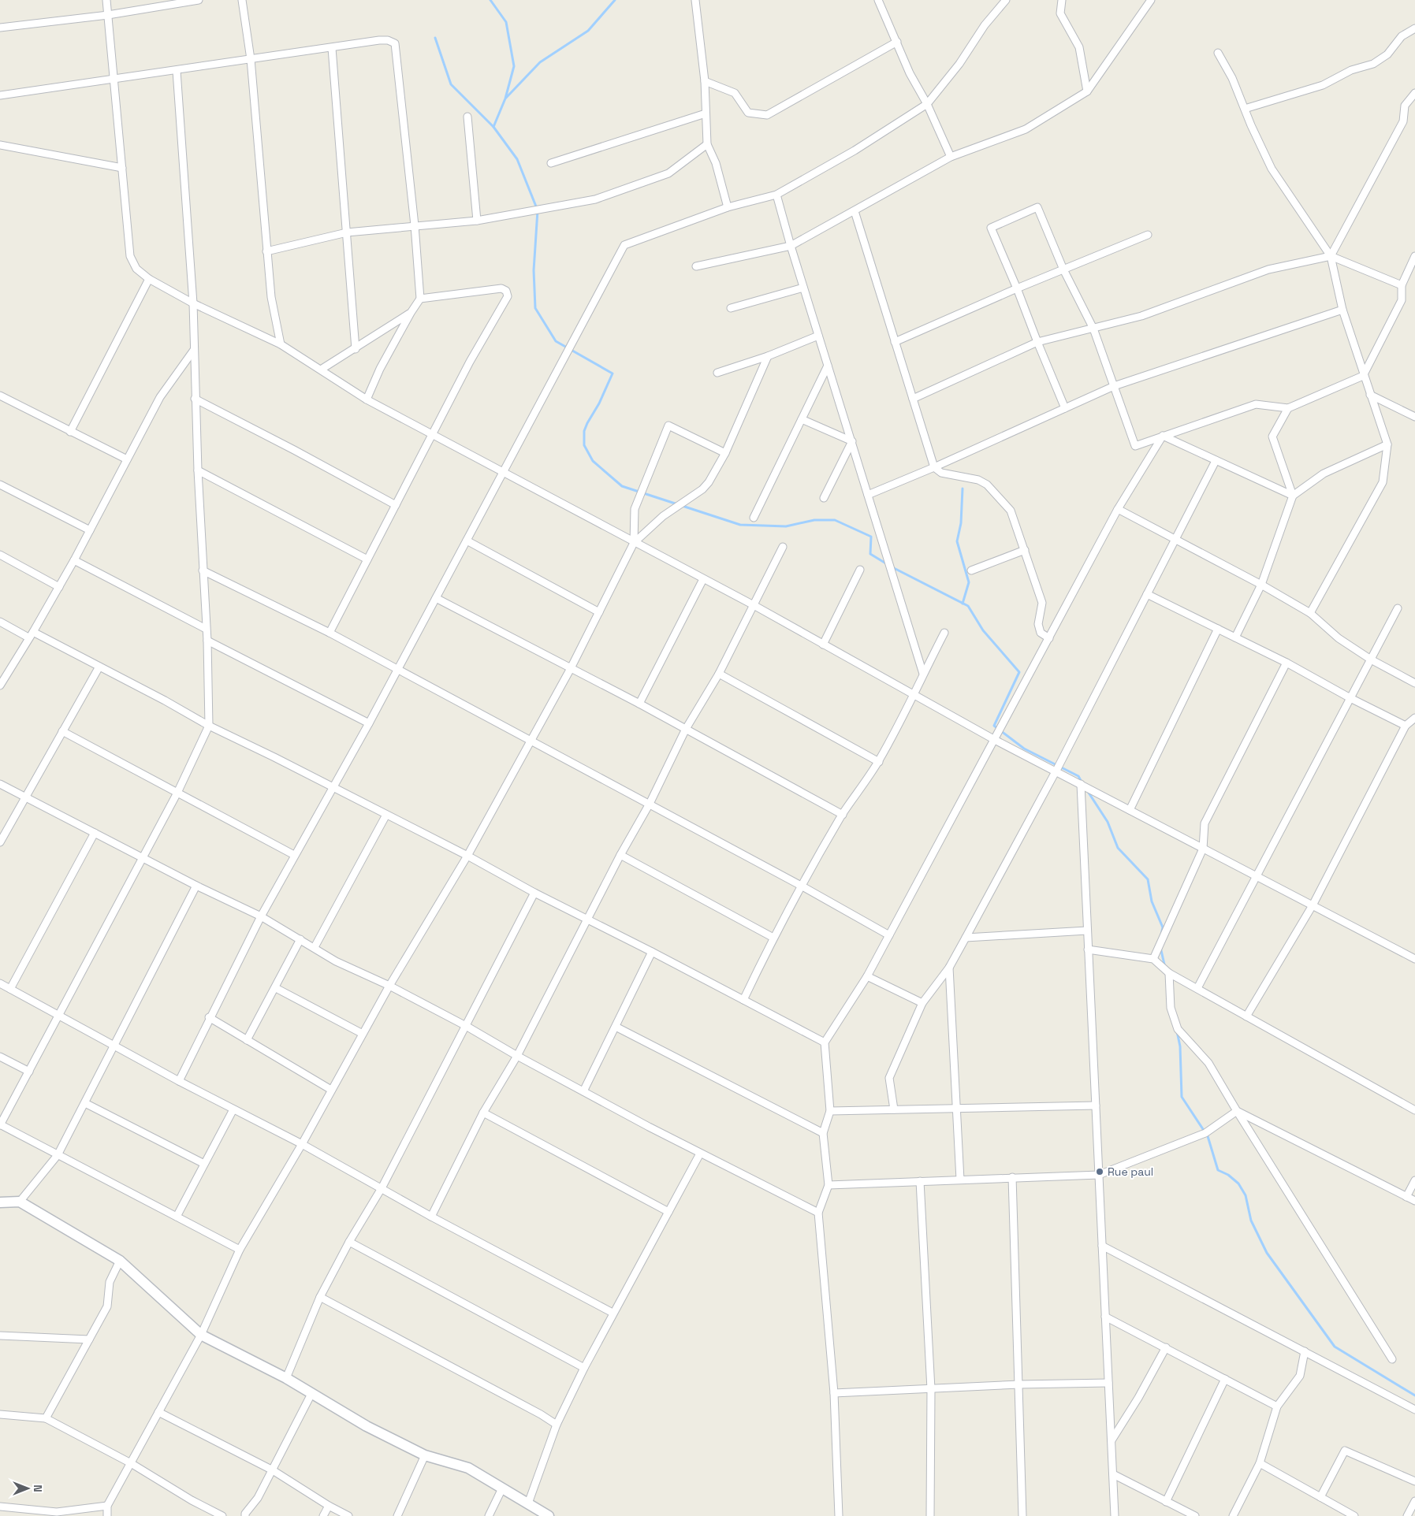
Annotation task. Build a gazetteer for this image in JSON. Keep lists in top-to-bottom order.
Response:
{
  "places": ["Rue paul"],
  "north": "right"
}
